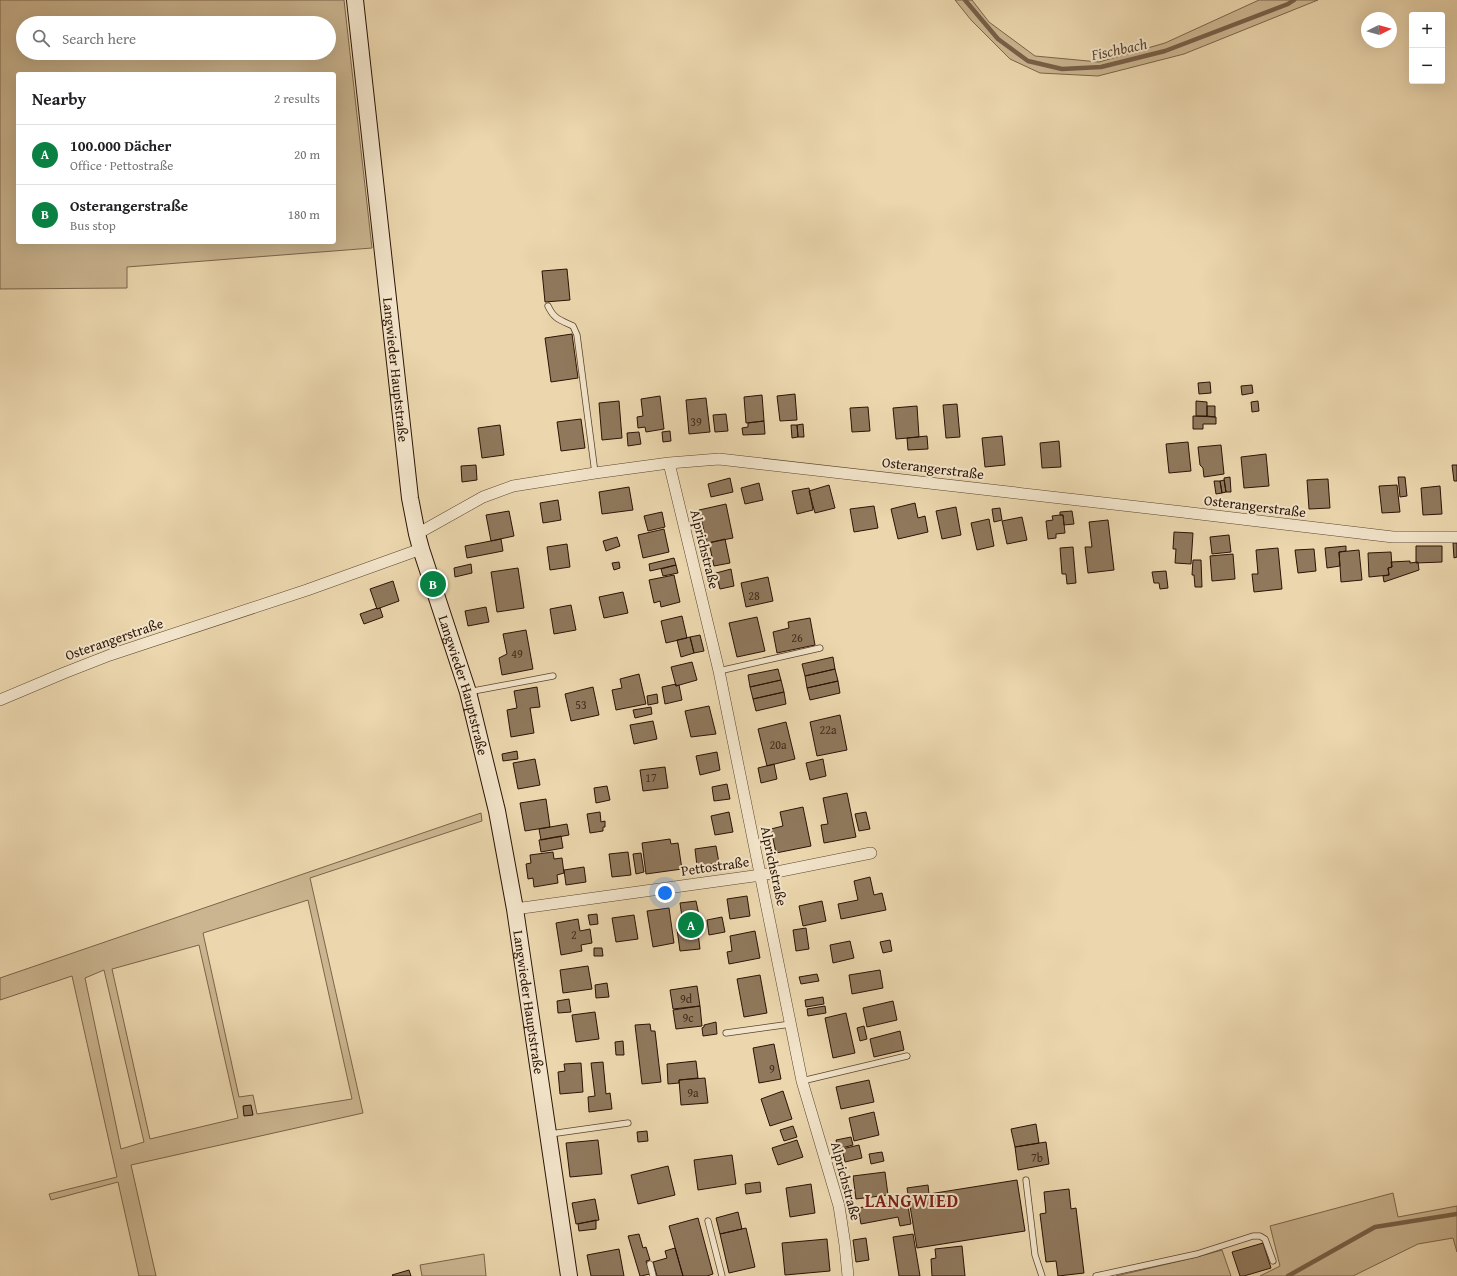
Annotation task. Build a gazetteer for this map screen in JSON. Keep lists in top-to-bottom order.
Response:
{
  "streets": {
    "street": [
      "Langwieder Hauptstraße",
      "Osterangerstraße",
      "Alprichstraße",
      "Pettostraße"
    ]
  },
  "crossings": [
    ["Langwieder Hauptstraße", "Osterangerstraße"],
    ["Langwieder Hauptstraße", "Pettostraße"],
    ["Osterangerstraße", "Alprichstraße"],
    ["Alprichstraße", "Pettostraße"]
  ],
  "districts": ["LANGWIED"],
  "water": ["Fischbach"],
  "house_numbers": [
    "39",
    "28",
    "26",
    "49",
    "53",
    "22a",
    "20a",
    "17",
    "2",
    "9d",
    "9c",
    "9",
    "9a",
    "7b"
  ],
  "north": "right",
  "page": {
    "map_buttons": ["+", "−"],
    "search": "Search here",
    "heading": ["Nearby", "2 results"],
    "list": [
      {
        "mark": "A",
        "name": "100.000 Dächer",
        "note": "Office · Pettostraße",
        "value": "20 m"
      },
      {
        "mark": "B",
        "name": "Osterangerstraße",
        "note": "Bus stop",
        "value": "180 m"
      }
    ],
    "pins": ["B", "A"]
  }
}
